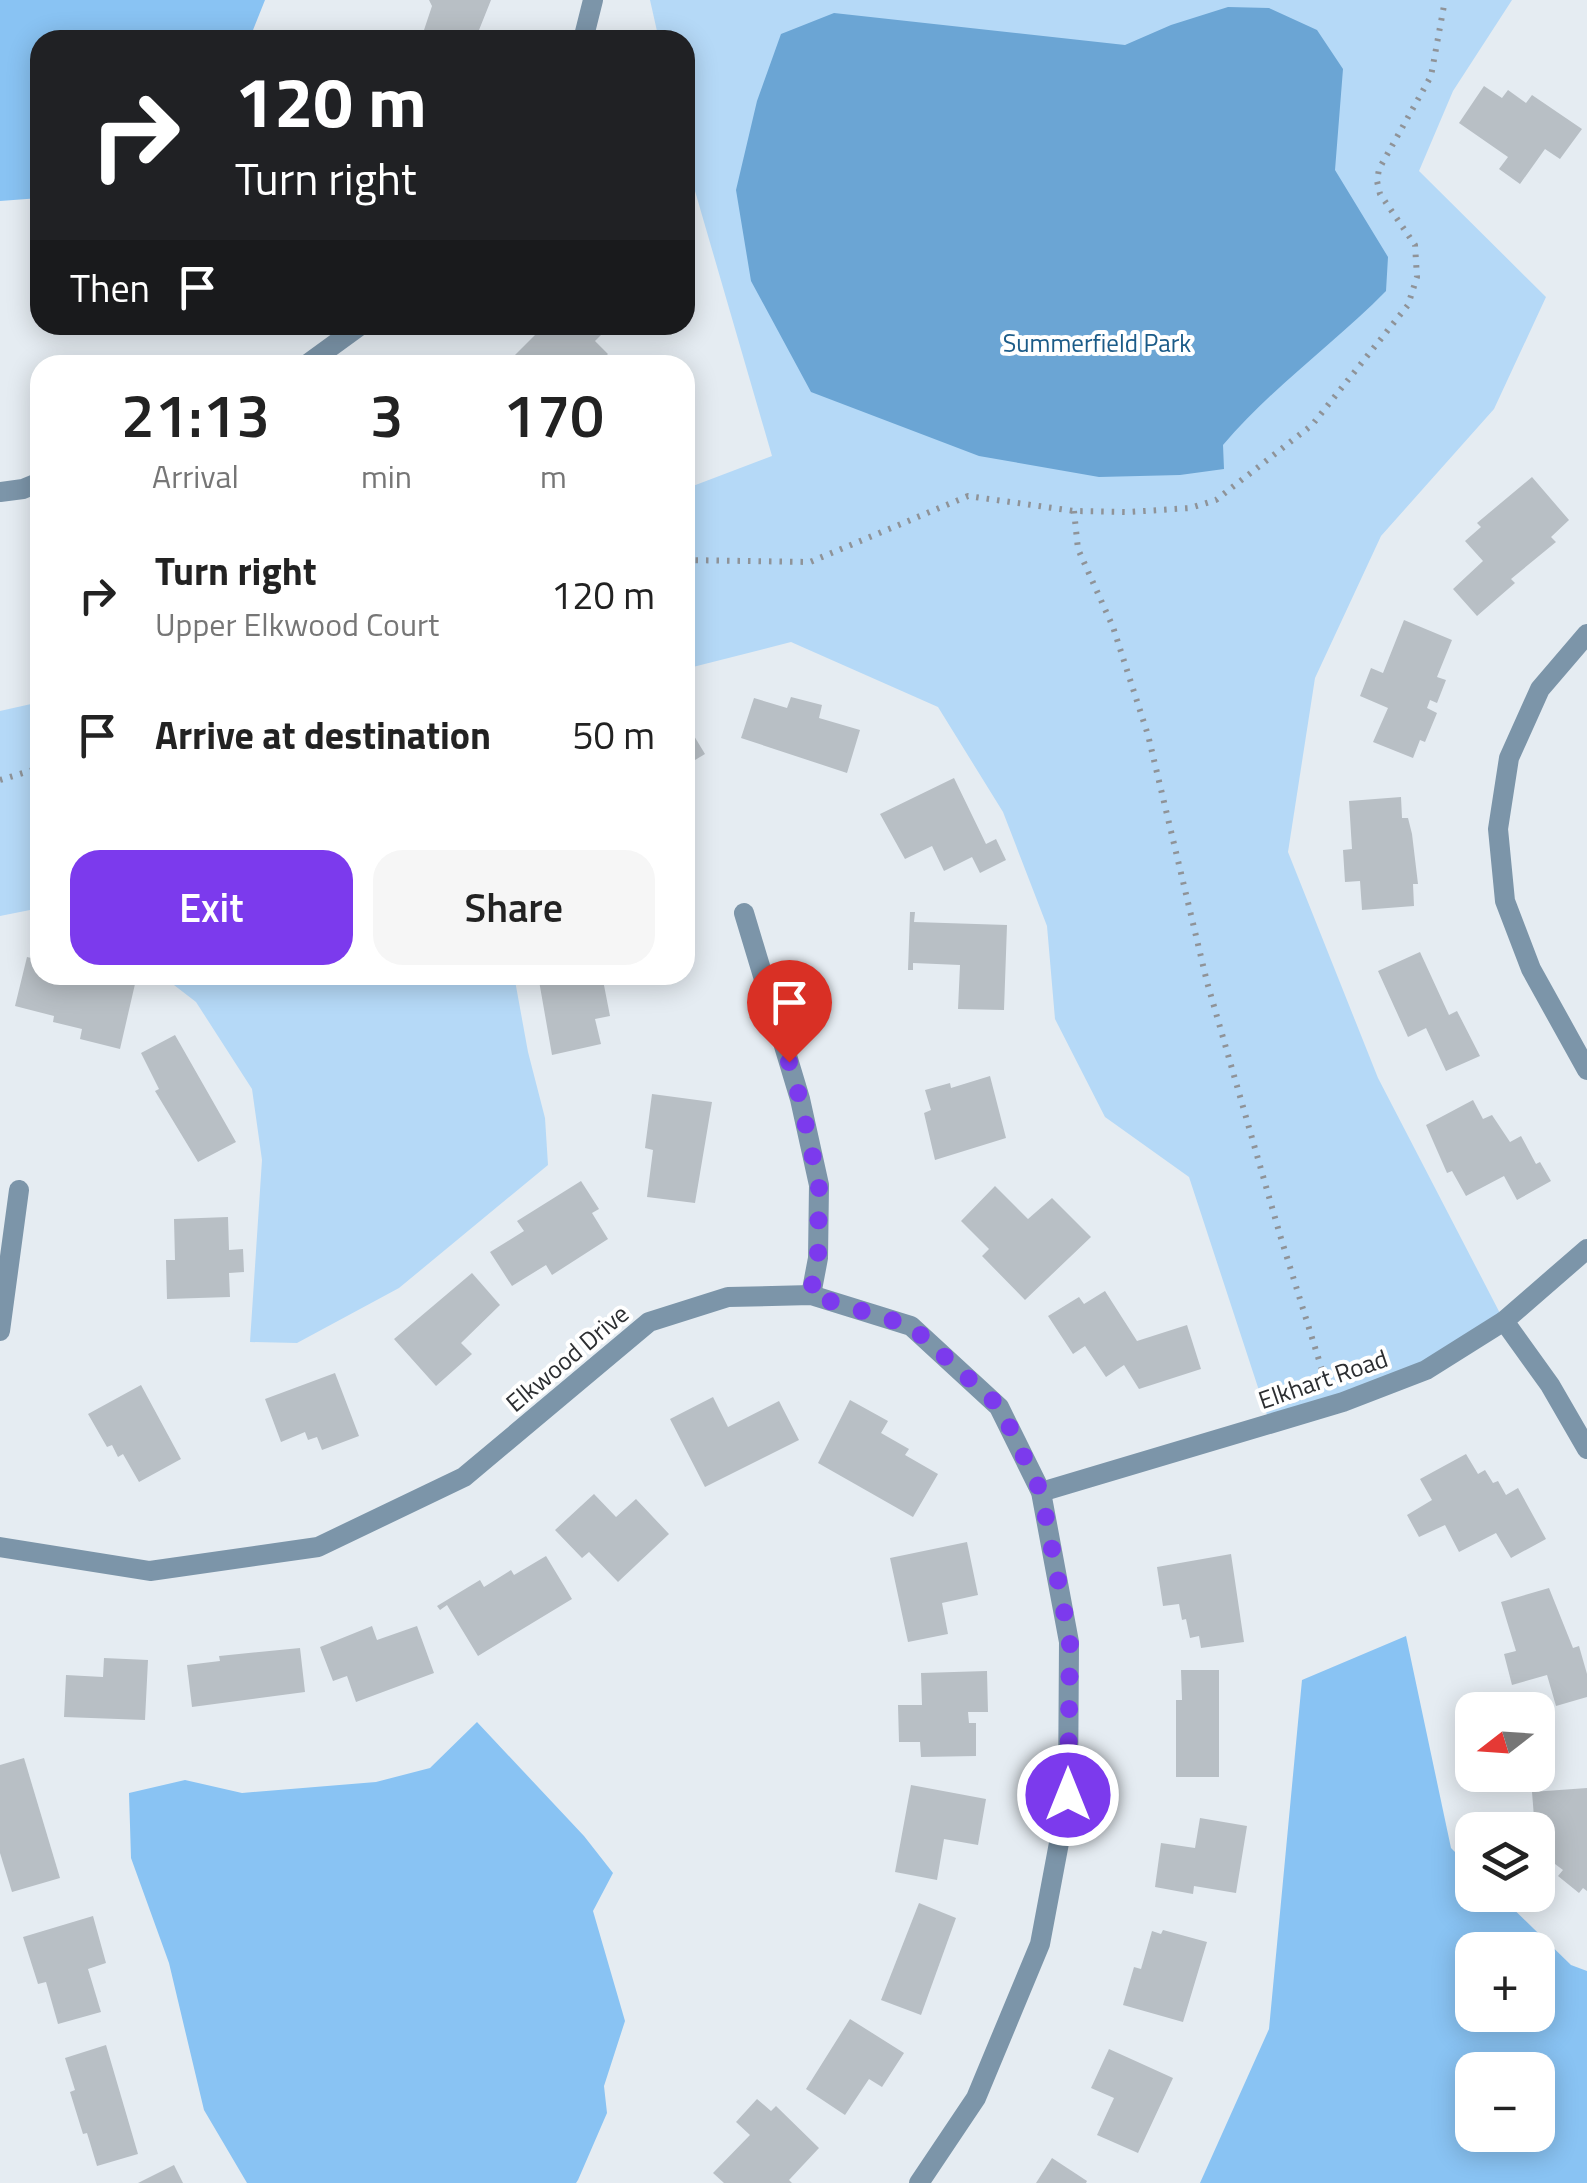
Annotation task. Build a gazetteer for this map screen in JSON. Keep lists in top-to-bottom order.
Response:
{
  "streets": {
    "street": ["Elkwood Drive", "Elkhart Road"]
  },
  "crossings": [
    ["Elkwood Drive", "Elkhart Road"]
  ],
  "parks": ["Summerfield Park"],
  "north": "left",
  "page": {
    "turn": ["120 m", "Turn right"],
    "then": "Then",
    "eta": [
      "21:13",
      "Arrival",
      "3",
      "min",
      "170",
      "m"
    ],
    "list": [
      {
        "name": "Turn right",
        "note": "Upper Elkwood Court",
        "value": "120 m"
      },
      {
        "name": "Arrive at destination",
        "value": "50 m"
      }
    ],
    "buttons": ["Exit", "Share"],
    "map_buttons": ["+", "−"]
  }
}
